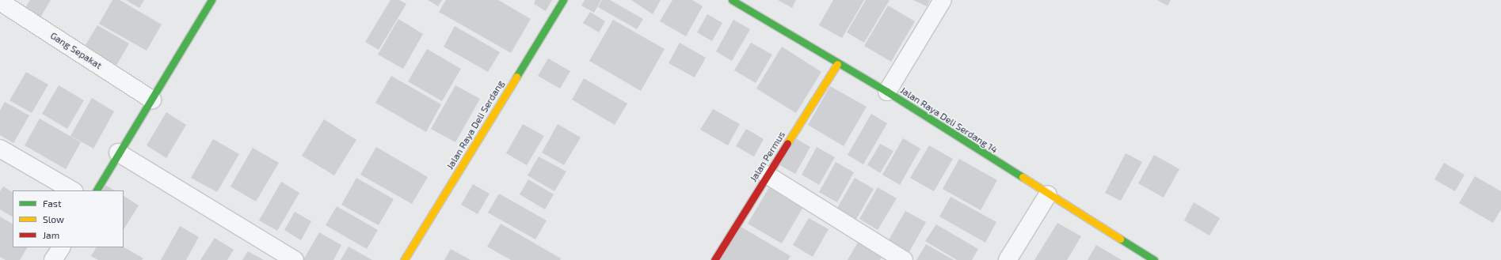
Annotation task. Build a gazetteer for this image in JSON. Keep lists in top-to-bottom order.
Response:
{
  "streets": {
    "street": [
      "Gang Sepakat",
      "Jalan Raya Deli Serdang 14",
      "Jalan Raya Deli Serdang",
      "Jalan Permus"
    ]
  },
  "crossings": [
    ["Jalan Raya Deli Serdang 14", "Jalan Permus"]
  ],
  "legend": ["Fast", "Slow", "Jam"]
}
